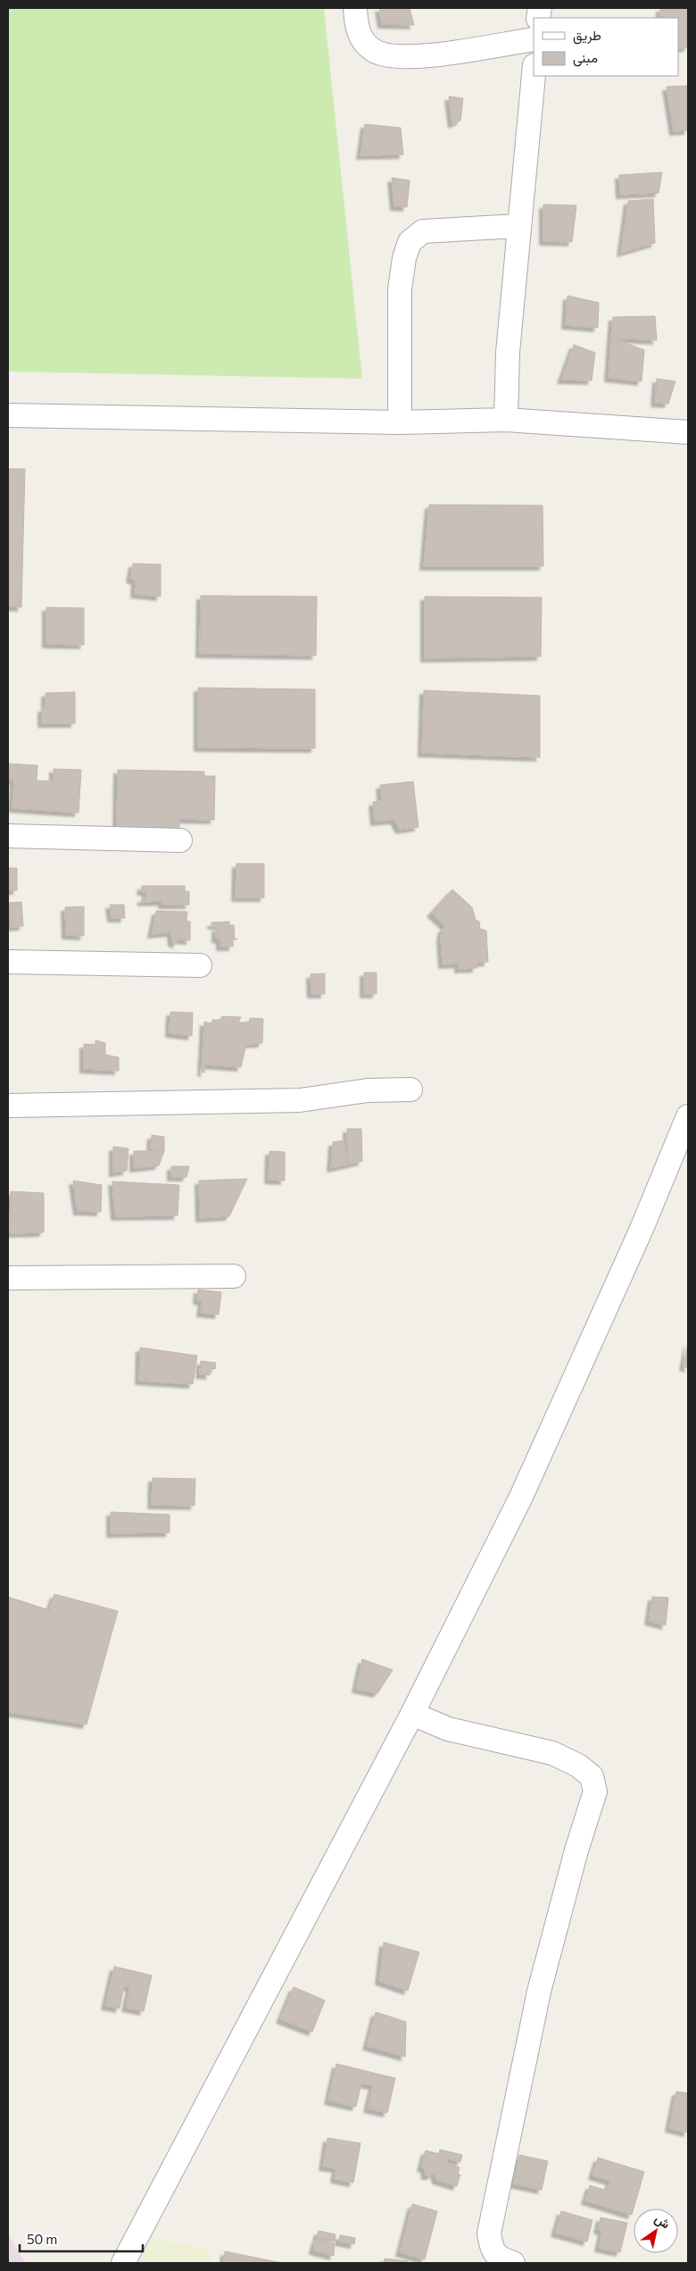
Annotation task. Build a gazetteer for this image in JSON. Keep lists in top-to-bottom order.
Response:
{
  "legend": ["طريق", "مبنى"],
  "scale_bar": "50 m",
  "north": "top right"
}
